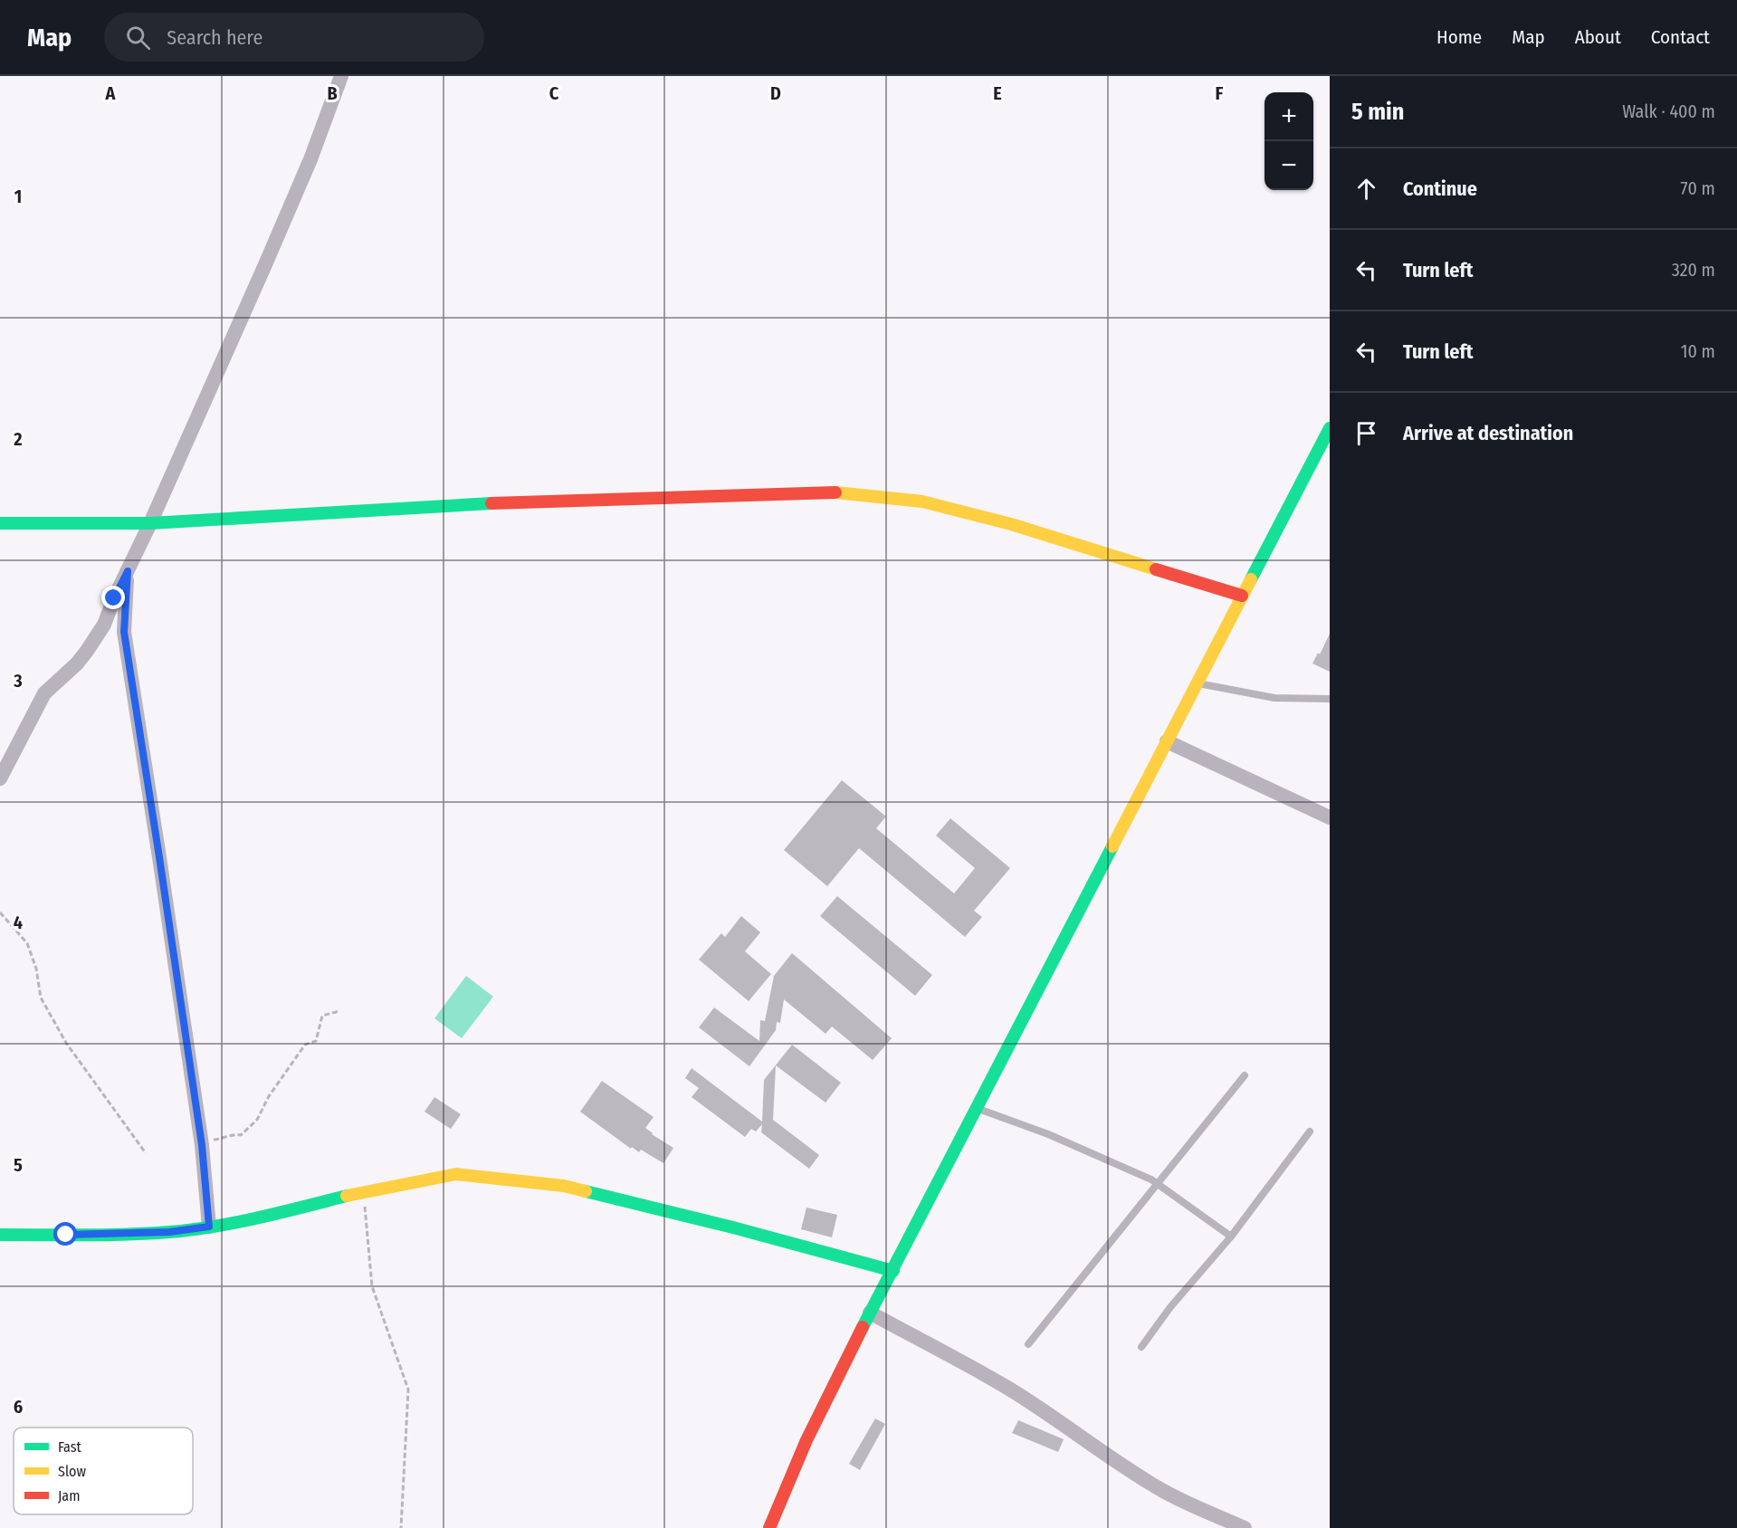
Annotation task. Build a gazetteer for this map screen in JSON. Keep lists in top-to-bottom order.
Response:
{
  "legend": ["Fast", "Slow", "Jam"],
  "page": {
    "header": "Map",
    "search": "Search here",
    "nav": [
      "Home",
      "Map",
      "About",
      "Contact"
    ],
    "heading": ["5 min", "Walk · 400 m"],
    "map_buttons": ["+", "−"],
    "list": [
      ["Continue", "70 m"],
      ["Turn left", "320 m"],
      ["Turn left", "10 m"],
      "Arrive at destination"
    ]
  },
  "grid": {
    "columns": [
      "A",
      "B",
      "C",
      "D",
      "E",
      "F"
    ],
    "rows": [
      "1",
      "2",
      "3",
      "4",
      "5",
      "6"
    ]
  }
}
